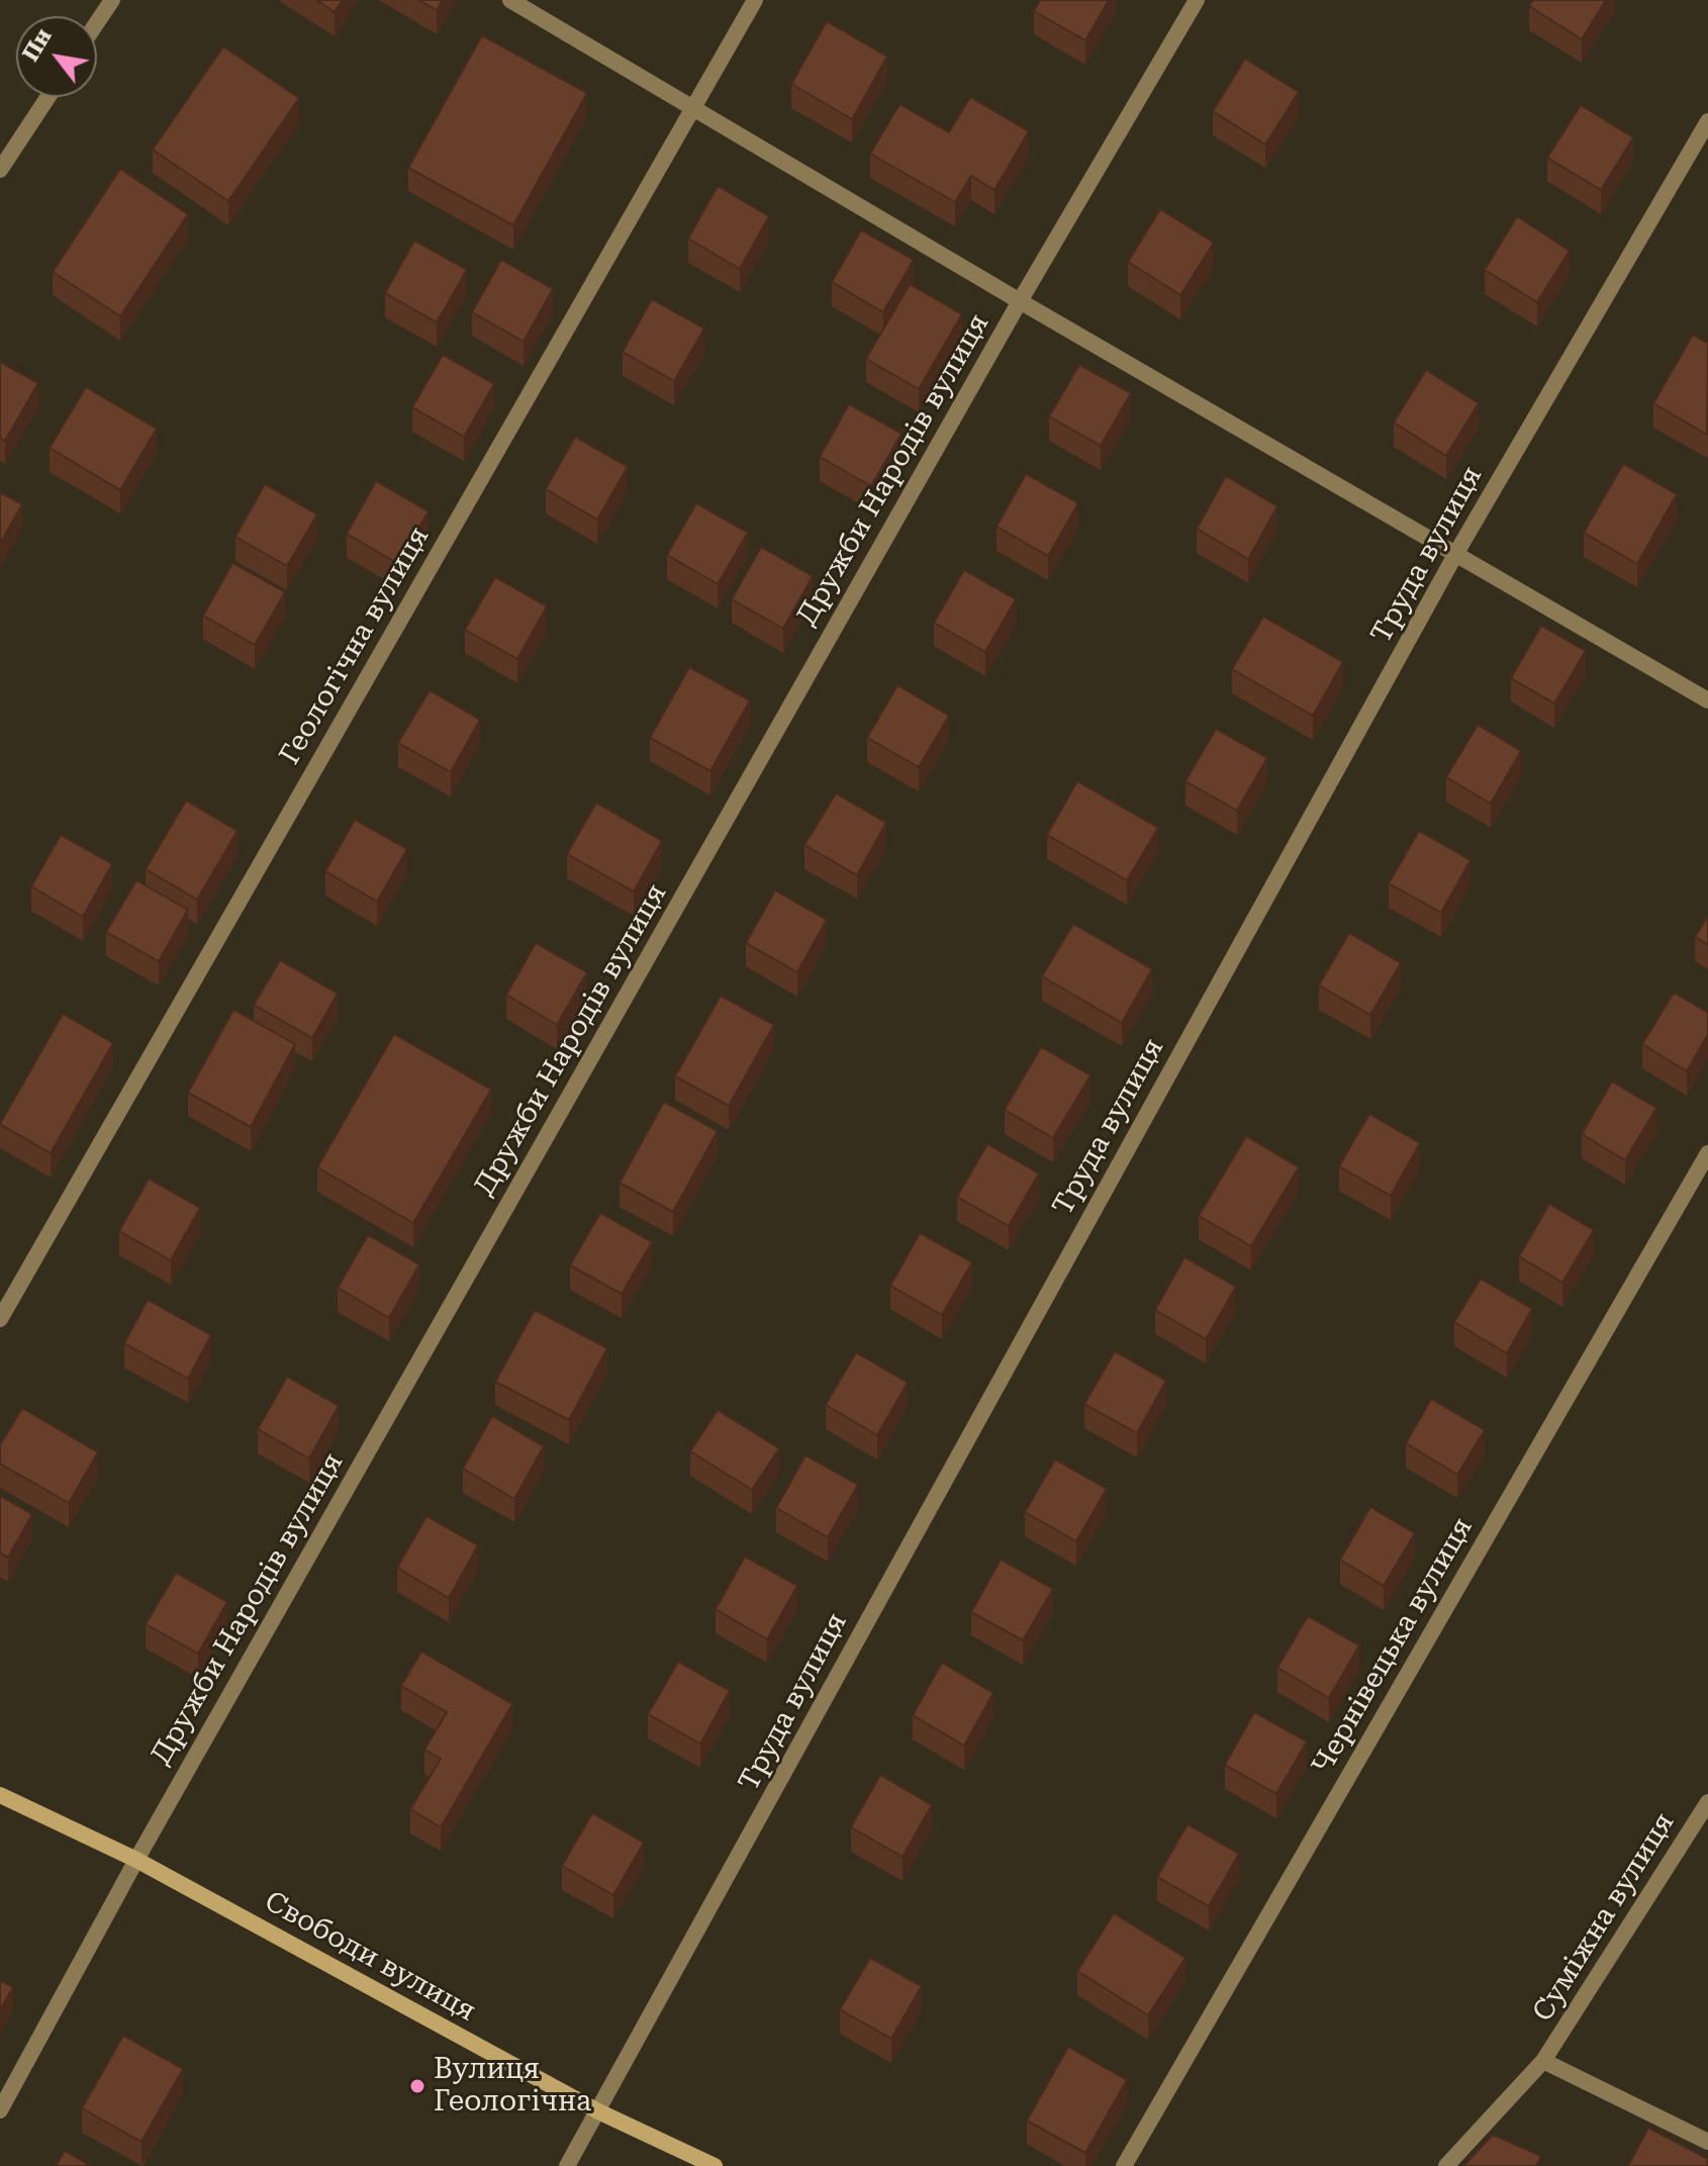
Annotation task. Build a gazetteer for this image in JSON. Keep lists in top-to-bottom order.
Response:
{
  "streets": {
    "main road": ["Свободи вулиця"],
    "street": [
      "Дружби Народів вулиця",
      "Труда вулиця",
      "Геологічна вулиця",
      "Чернівецька вулиця",
      "Суміжна вулиця"
    ]
  },
  "crossings": [
    ["Дружби Народів вулиця", "Свободи вулиця"],
    ["Труда вулиця", "Свободи вулиця"]
  ],
  "places": ["Вулиця Геологічна"],
  "north": "top left"
}
